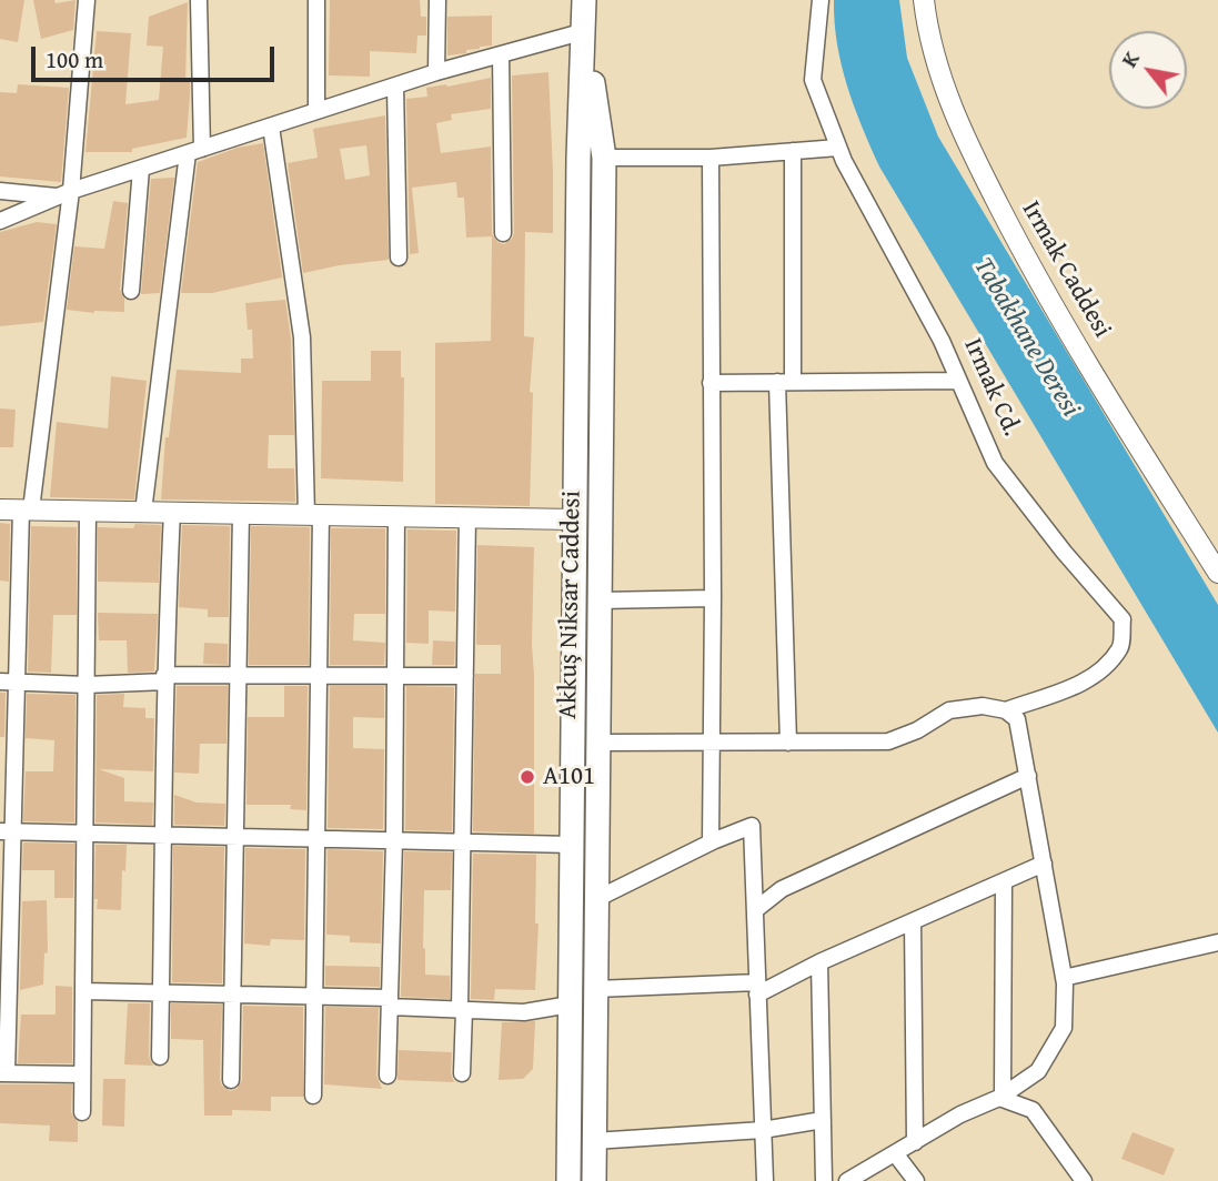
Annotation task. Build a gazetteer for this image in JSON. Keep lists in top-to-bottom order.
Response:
{
  "streets": {
    "main road": ["Akkuş Niksar Caddesi"],
    "street": ["Irmak Caddesi", "Irmak Cd."]
  },
  "water": ["Tabakhane Deresi"],
  "places": ["A101"],
  "scale_bar": "100 m",
  "north": "top left"
}
